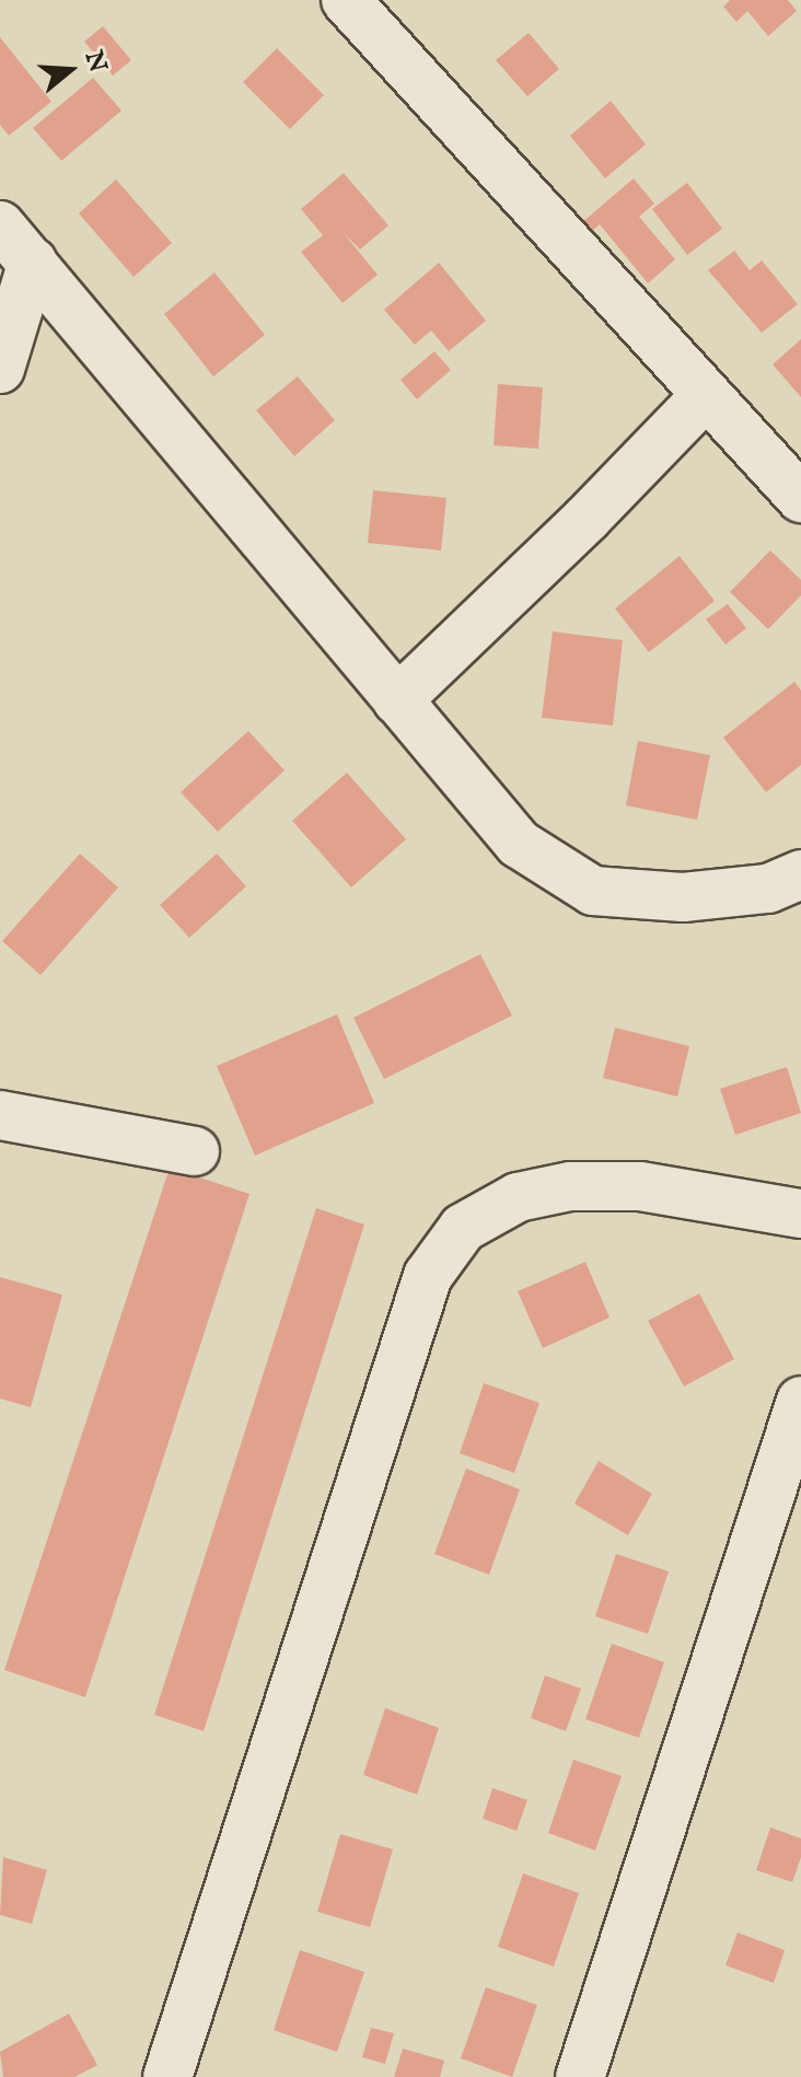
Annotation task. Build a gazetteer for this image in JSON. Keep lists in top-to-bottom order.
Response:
{
  "north": "right"
}
